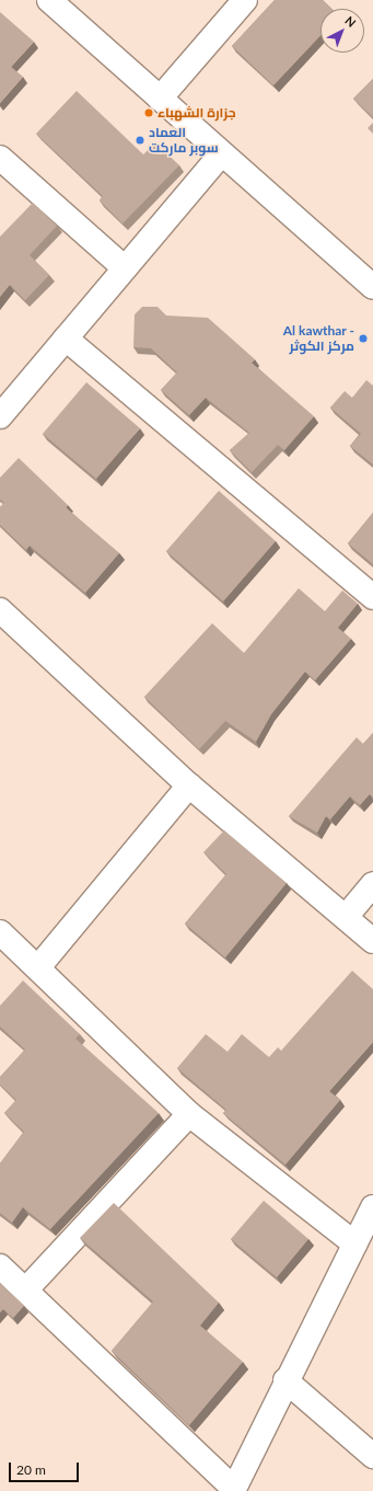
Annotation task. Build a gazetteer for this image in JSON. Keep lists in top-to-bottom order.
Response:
{
  "places": ["جزارة الشهباء", "العماد سوبر ماركت", "Al kawthar - مركز الكوثر"],
  "scale_bar": "20 m",
  "north": "top right"
}
